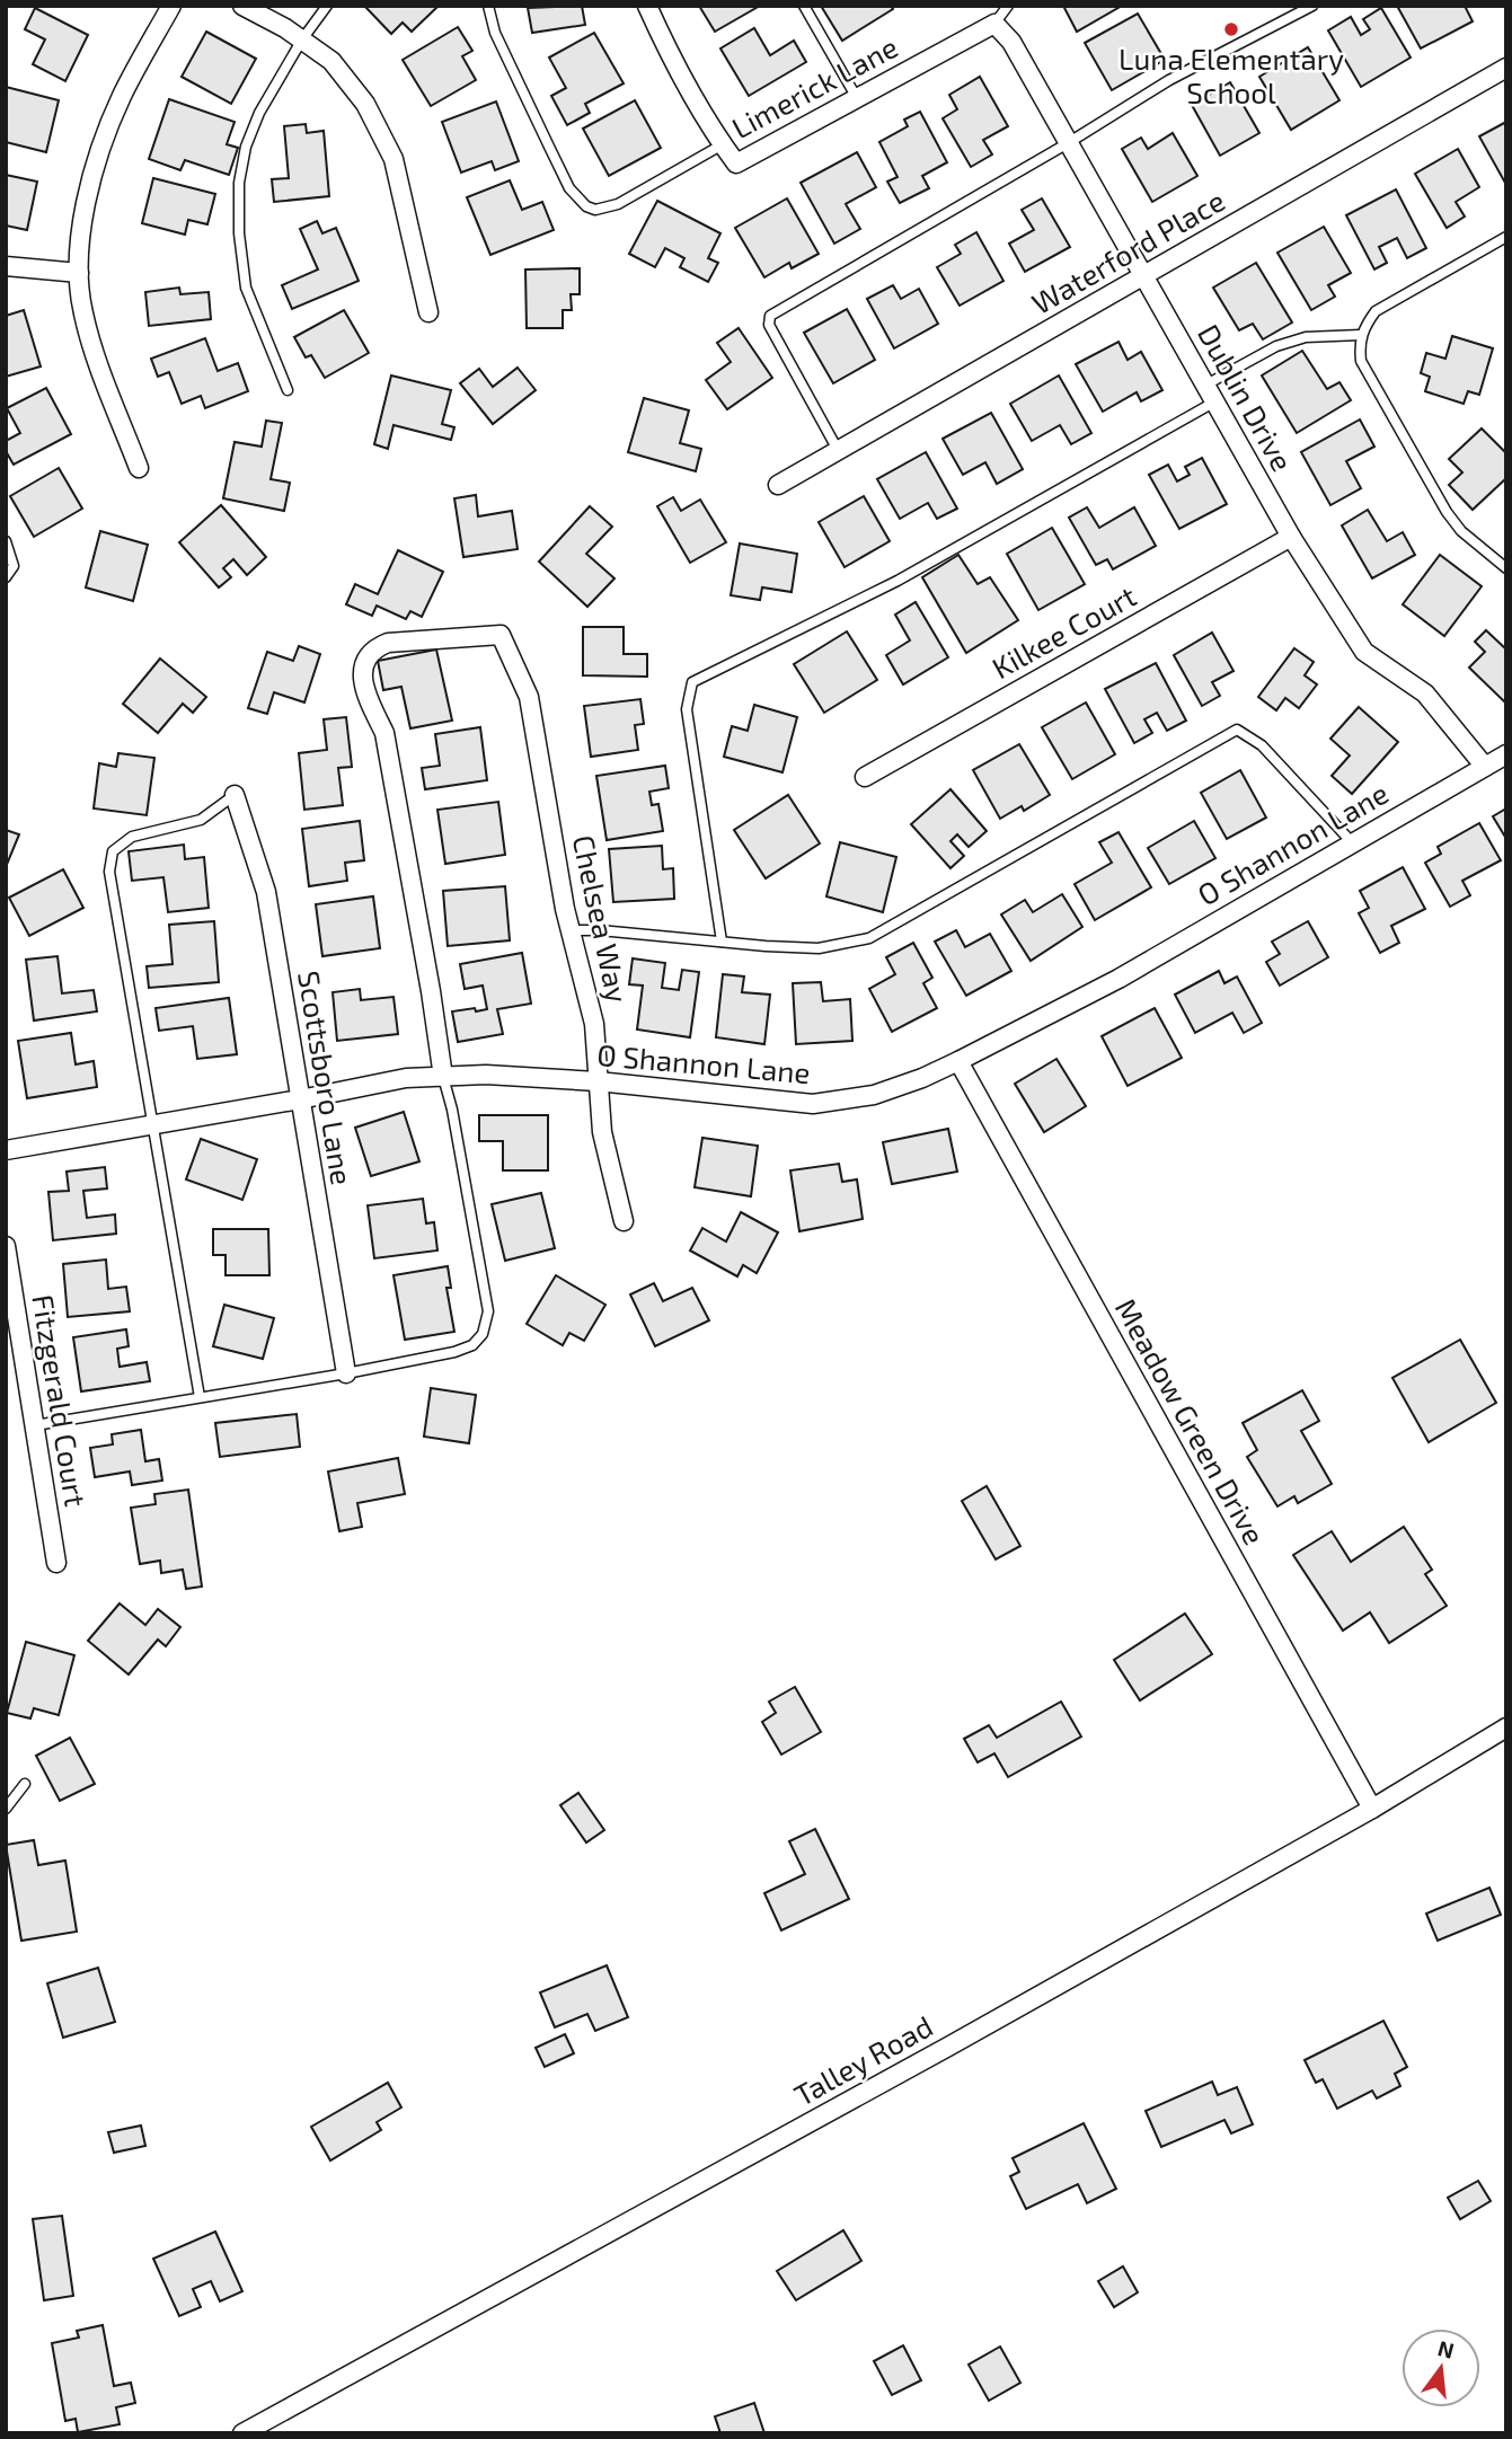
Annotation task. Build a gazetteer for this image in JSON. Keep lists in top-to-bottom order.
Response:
{
  "streets": {
    "street": [
      "Limerick Lane",
      "Waterford Place",
      "Dublin Drive",
      "Kilkee Court",
      "O Shannon Lane",
      "Chelsea Way",
      "Scottsboro Lane",
      "Fitzgerald Court",
      "Meadow Green Drive",
      "Talley Road"
    ]
  },
  "crossings": [
    ["Limerick Lane", "Dublin Drive"],
    ["Waterford Place", "Dublin Drive"],
    ["Dublin Drive", "Kilkee Court"],
    ["Dublin Drive", "O Shannon Lane"],
    ["O Shannon Lane", "Chelsea Way"],
    ["O Shannon Lane", "Scottsboro Lane"],
    ["O Shannon Lane", "Meadow Green Drive"],
    ["Meadow Green Drive", "Talley Road"]
  ],
  "places": ["Luna Elementary School"],
  "north": "top"
}
